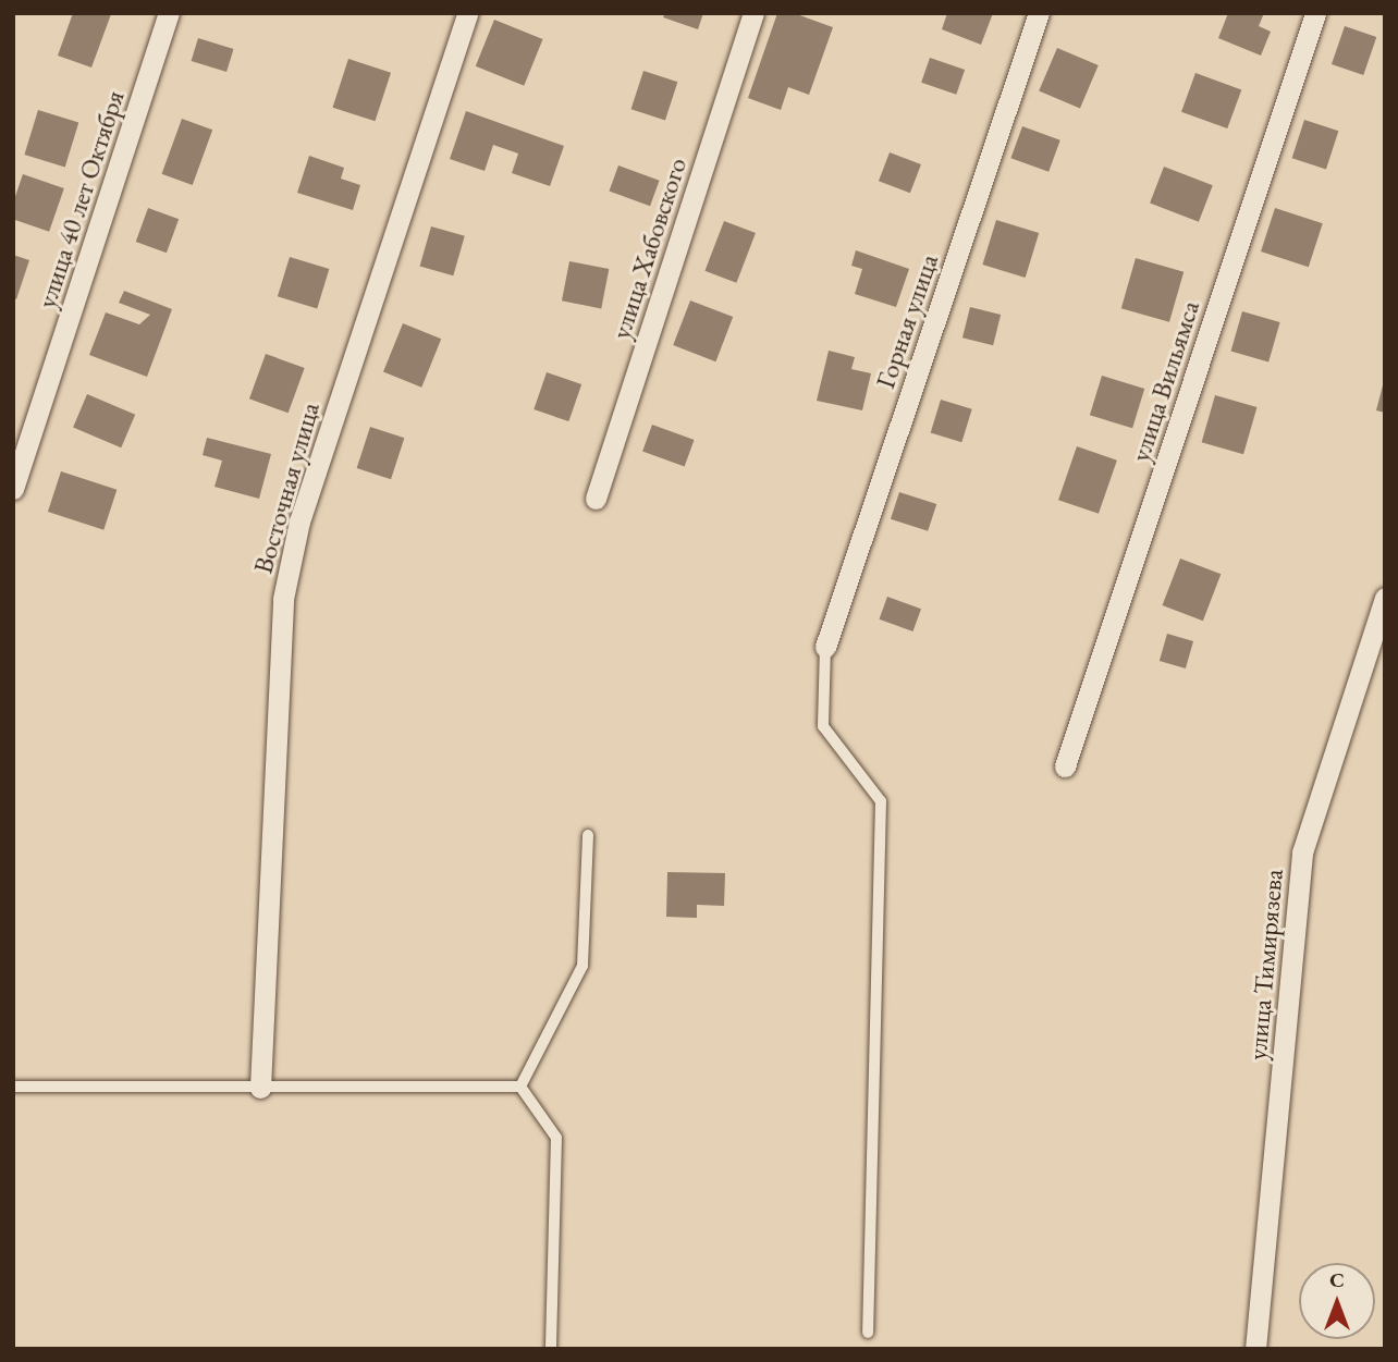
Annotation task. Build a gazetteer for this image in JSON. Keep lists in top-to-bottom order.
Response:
{
  "streets": {
    "street": [
      "улица 40 лет Октября",
      "улица Хабовского",
      "Горная улица",
      "улица Вильямса",
      "Восточная улица",
      "улица Тимирязева"
    ]
  },
  "north": "top"
}
